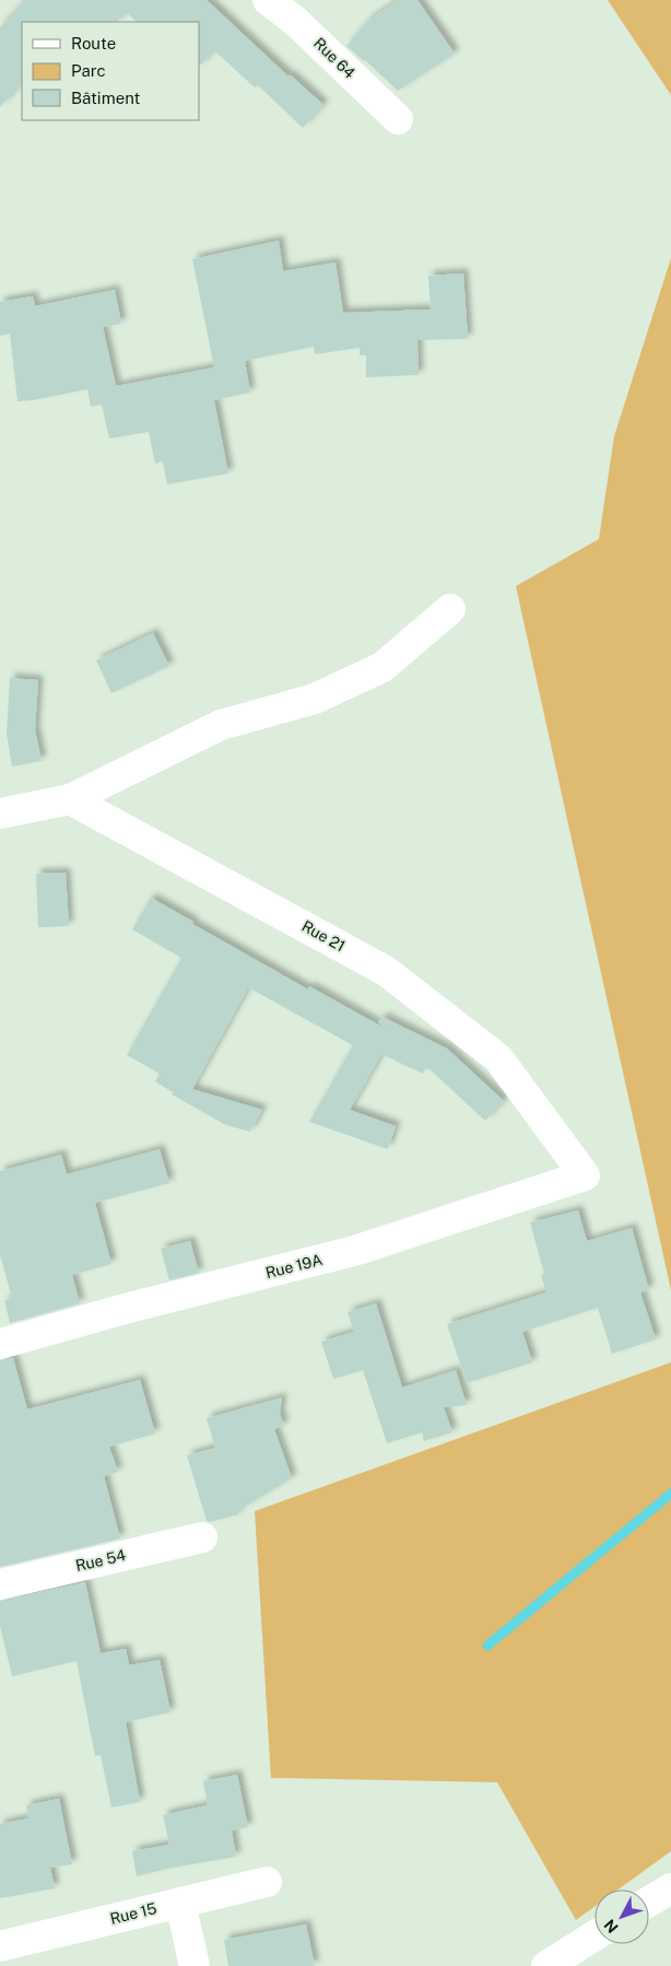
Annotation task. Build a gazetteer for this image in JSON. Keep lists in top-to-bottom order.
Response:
{
  "streets": {
    "street": [
      "Rue 64",
      "Rue 21",
      "Rue 19A",
      "Rue 54",
      "Rue 15"
    ]
  },
  "crossings": [
    ["Rue 21", "Rue 19A"]
  ],
  "legend": ["Route", "Parc", "Bâtiment"],
  "north": "bottom left"
}
